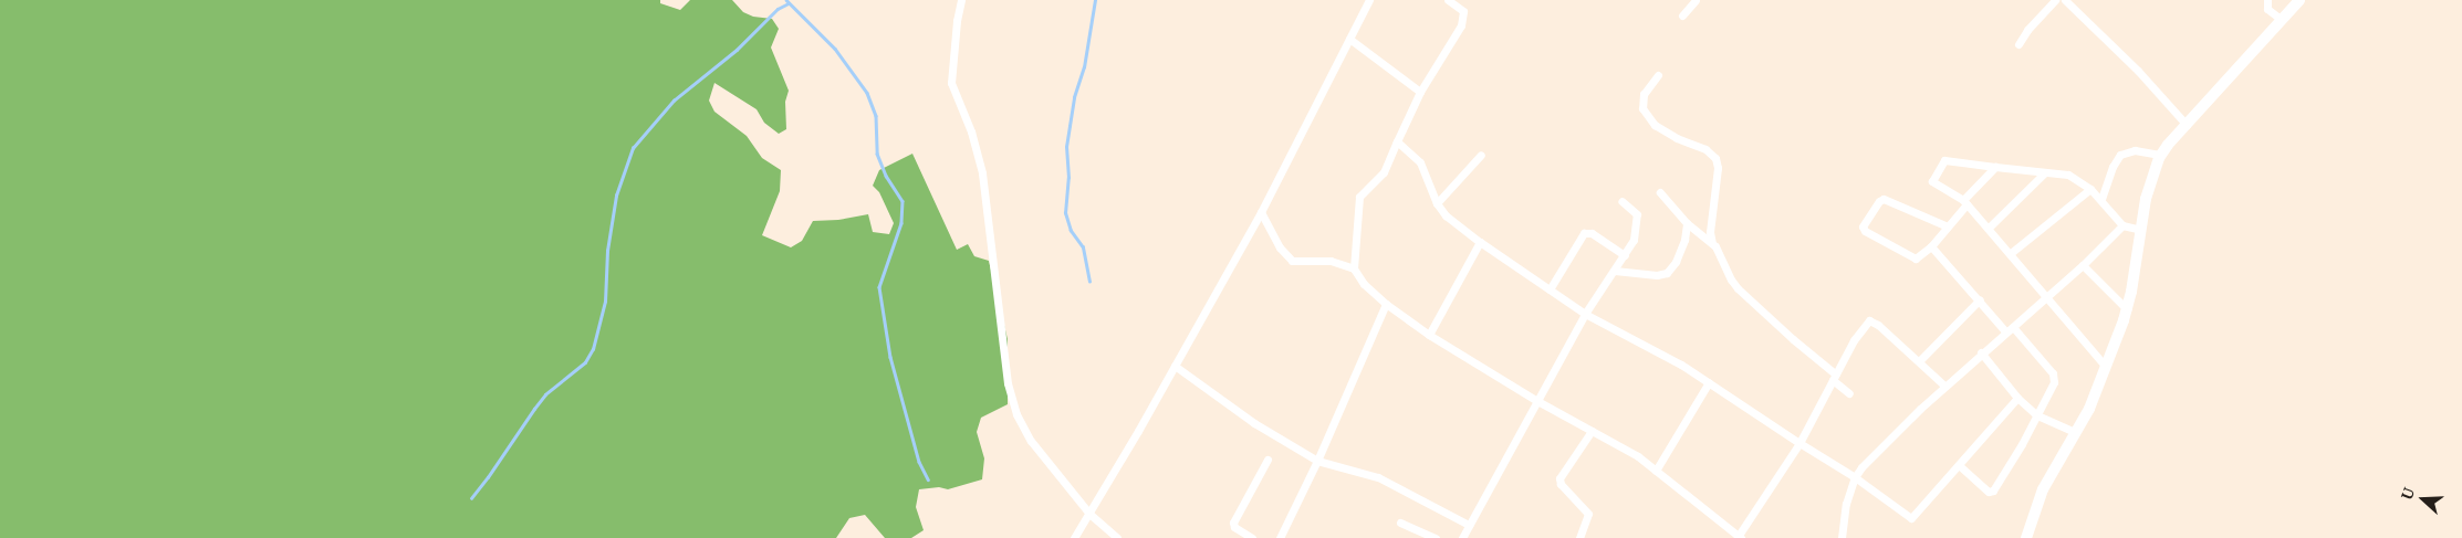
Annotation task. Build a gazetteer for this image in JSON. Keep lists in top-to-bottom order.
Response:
{
  "north": "left"
}
